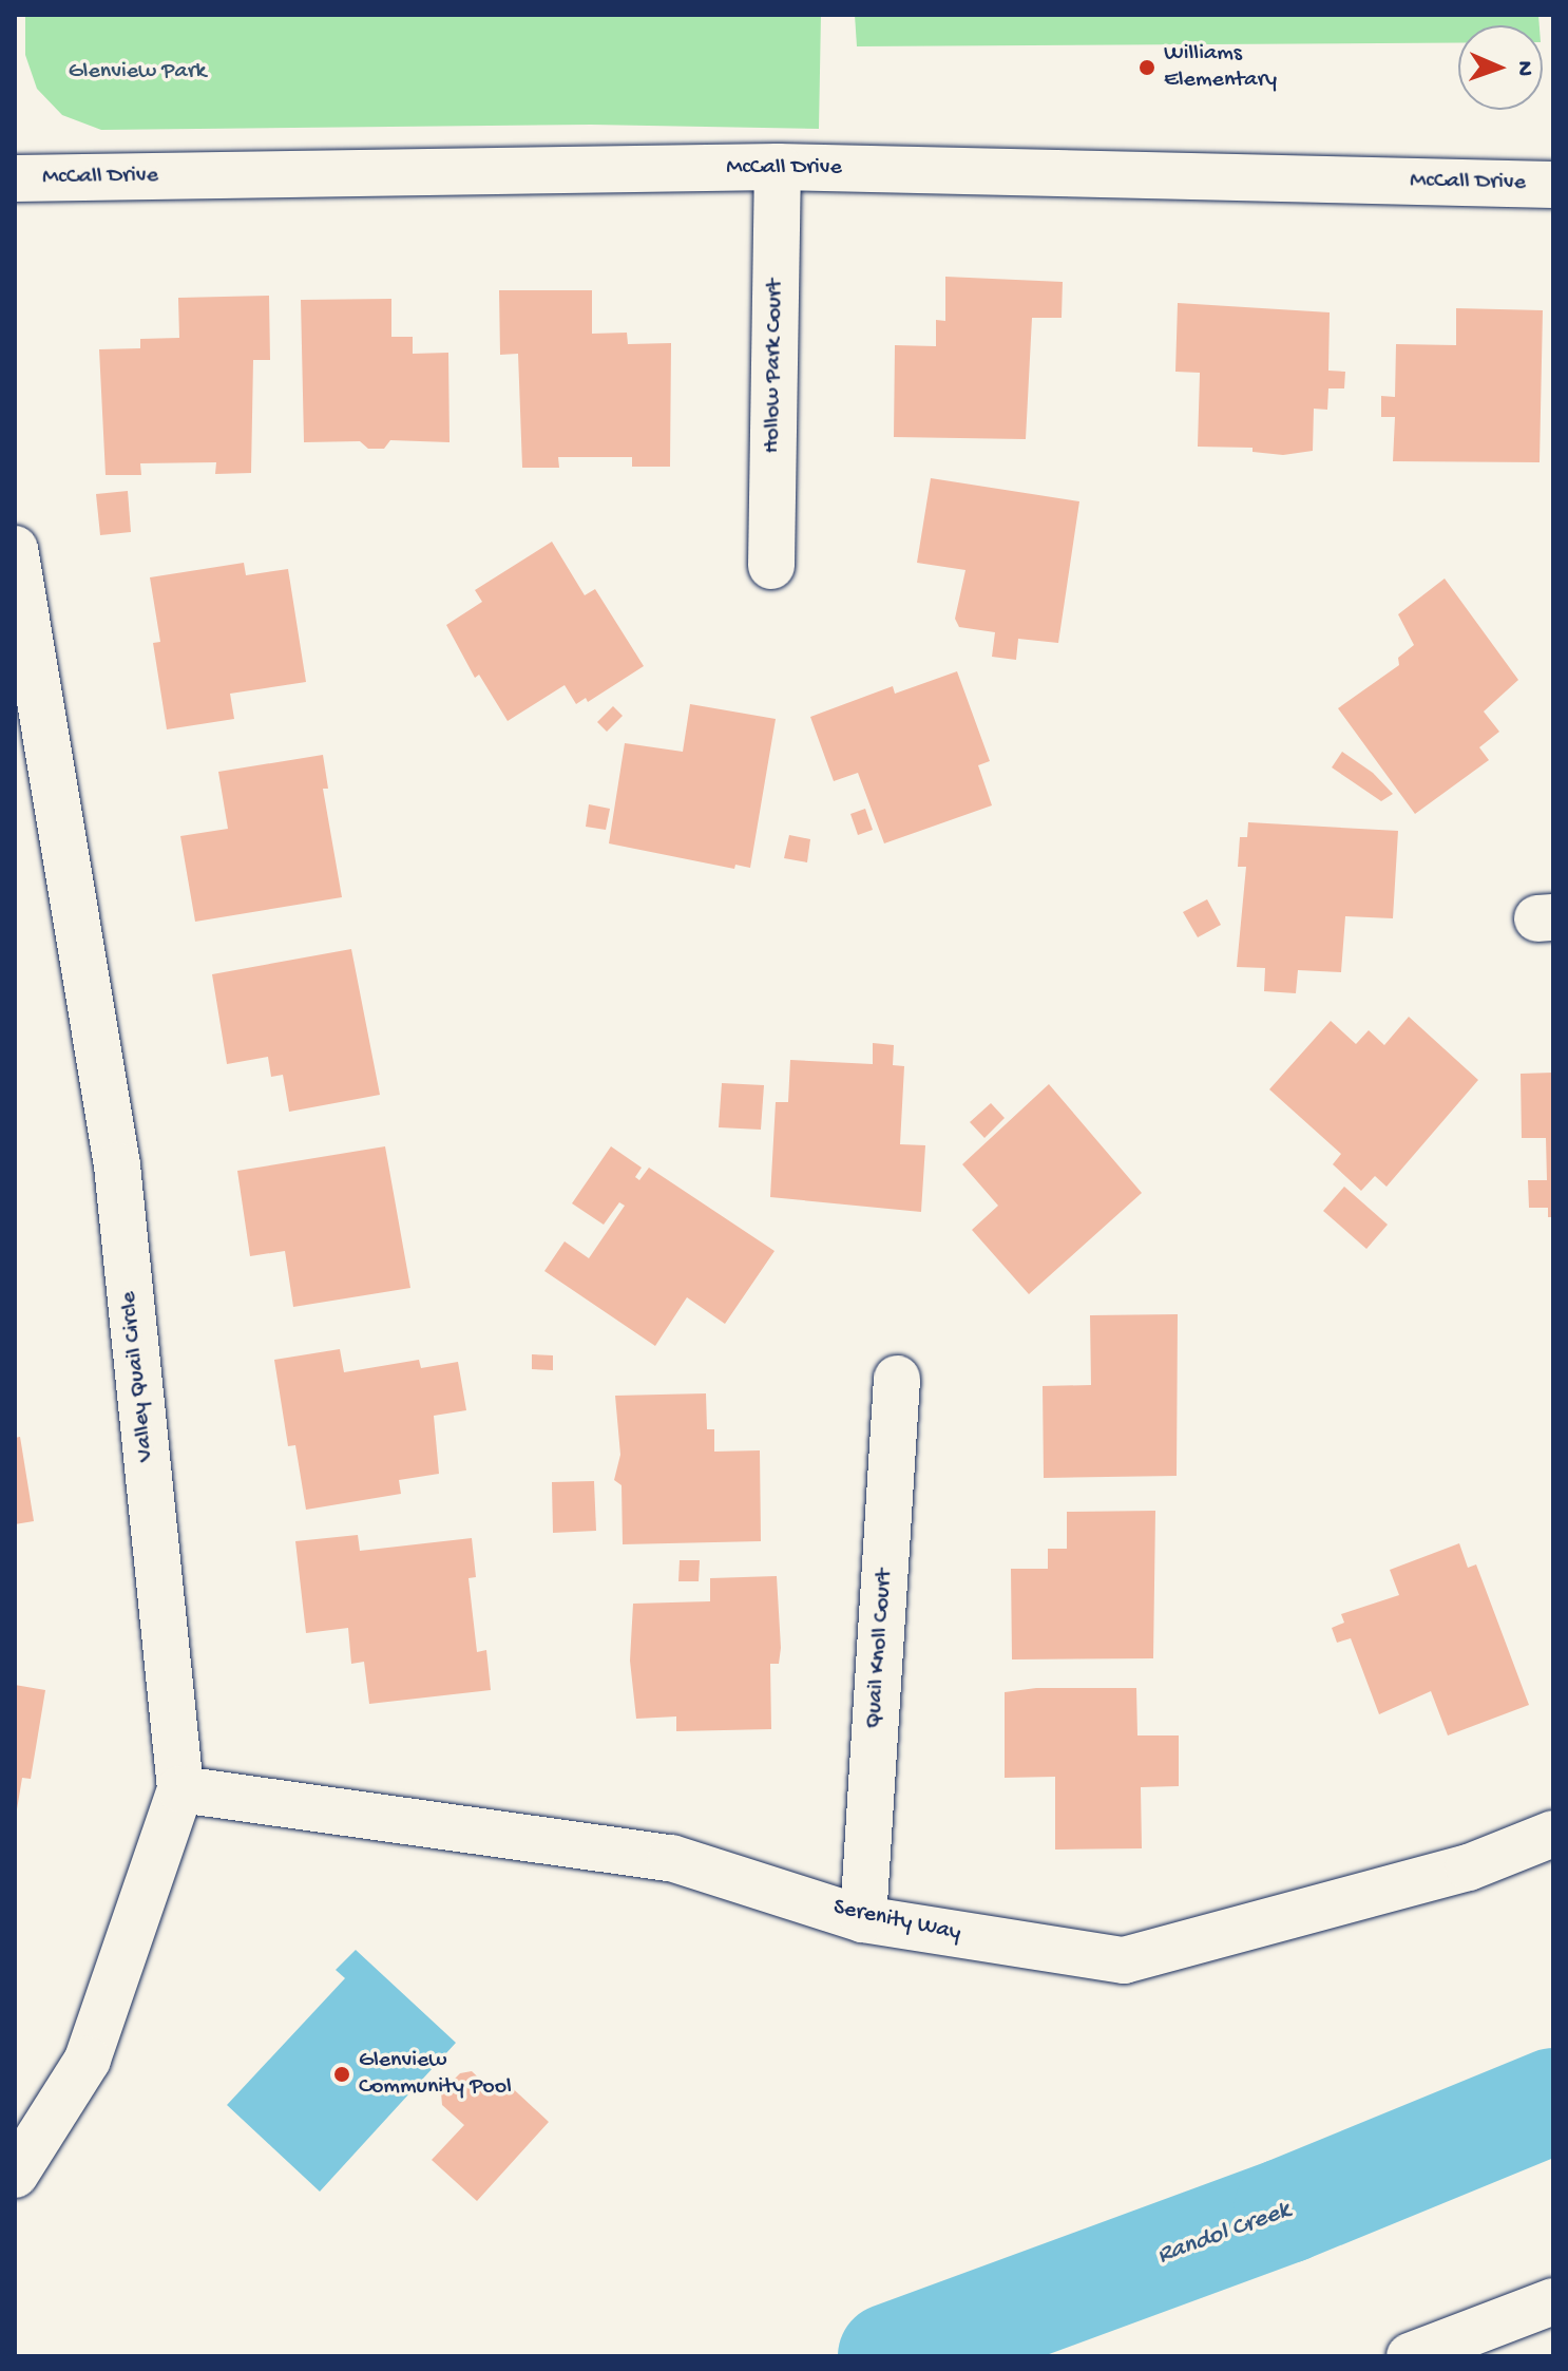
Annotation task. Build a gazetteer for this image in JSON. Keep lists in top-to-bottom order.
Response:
{
  "streets": {
    "street": [
      "McCall Drive",
      "Hollow Park Court",
      "Valley Quail Circle",
      "Quail Knoll Court",
      "Serenity Way"
    ]
  },
  "crossings": [
    ["McCall Drive", "Hollow Park Court"],
    ["Valley Quail Circle", "Serenity Way"],
    ["Quail Knoll Court", "Serenity Way"]
  ],
  "water": ["Randol Creek"],
  "parks": ["Glenview Park"],
  "places": ["Williams Elementary", "Glenview Community Pool"],
  "north": "right"
}
